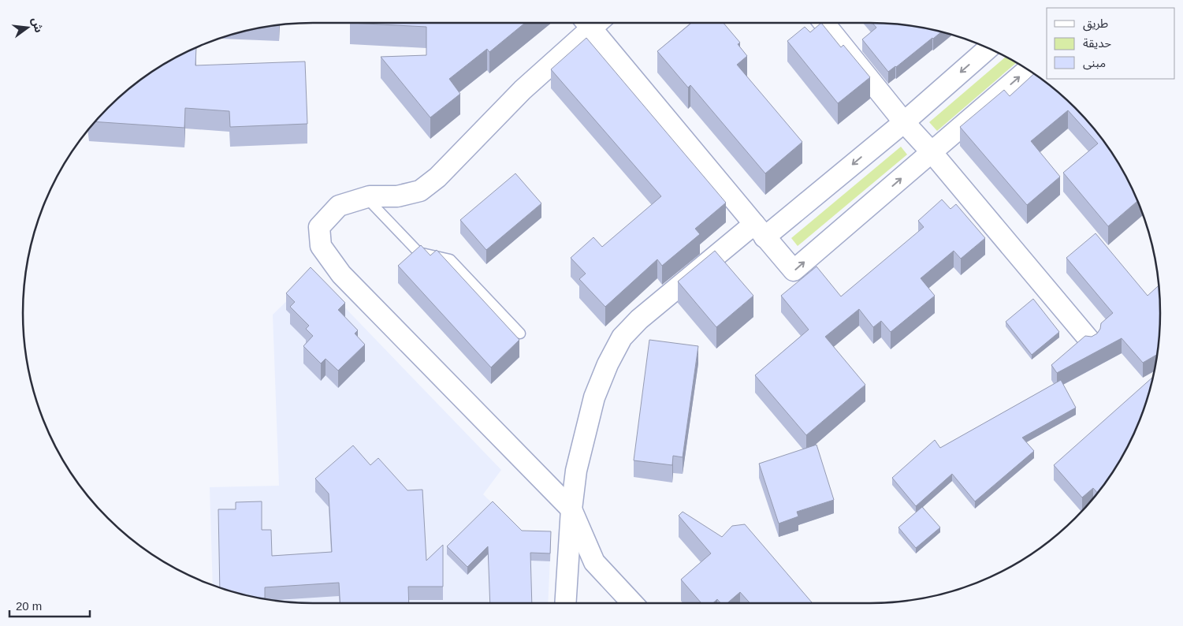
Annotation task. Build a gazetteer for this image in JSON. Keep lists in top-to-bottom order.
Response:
{
  "legend": ["طريق", "حديقة", "مبنى"],
  "scale_bar": "20 m",
  "north": "right"
}
